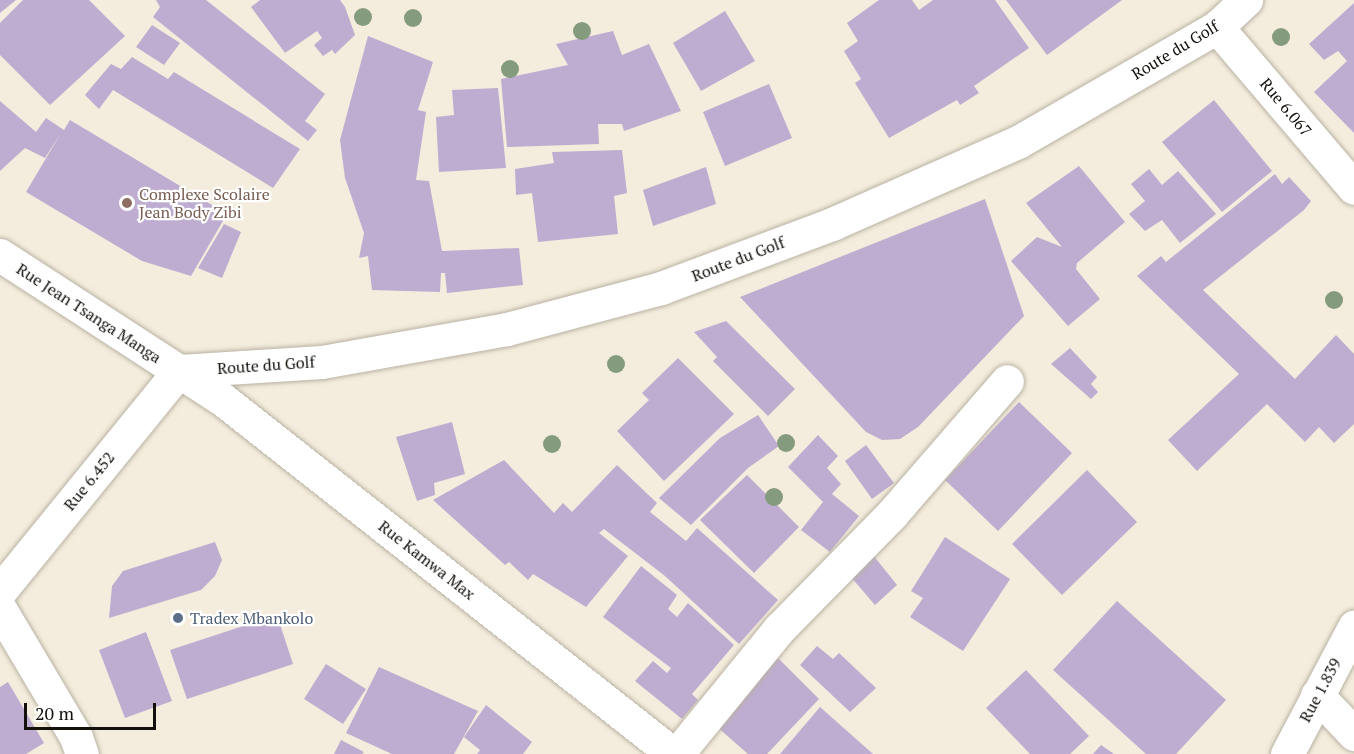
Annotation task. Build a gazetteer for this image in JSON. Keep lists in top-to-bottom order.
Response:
{
  "streets": {
    "main road": [
      "Route du Golf",
      "Rue 6.067",
      "Rue Jean Tsanga Manga",
      "Rue 6.452",
      "Rue Kamwa Max",
      "Rue 1.839"
    ]
  },
  "crossings": [
    ["Route du Golf", "Rue 6.067"],
    ["Route du Golf", "Rue Jean Tsanga Manga"],
    ["Route du Golf", "Rue 6.452"],
    ["Route du Golf", "Rue Kamwa Max"],
    ["Rue Jean Tsanga Manga", "Rue 6.452"],
    ["Rue Jean Tsanga Manga", "Rue Kamwa Max"],
    ["Rue 6.452", "Rue Kamwa Max"]
  ],
  "places": ["Complexe Scolaire Jean Body Zibi", "Tradex Mbankolo"],
  "scale_bar": "20 m"
}
